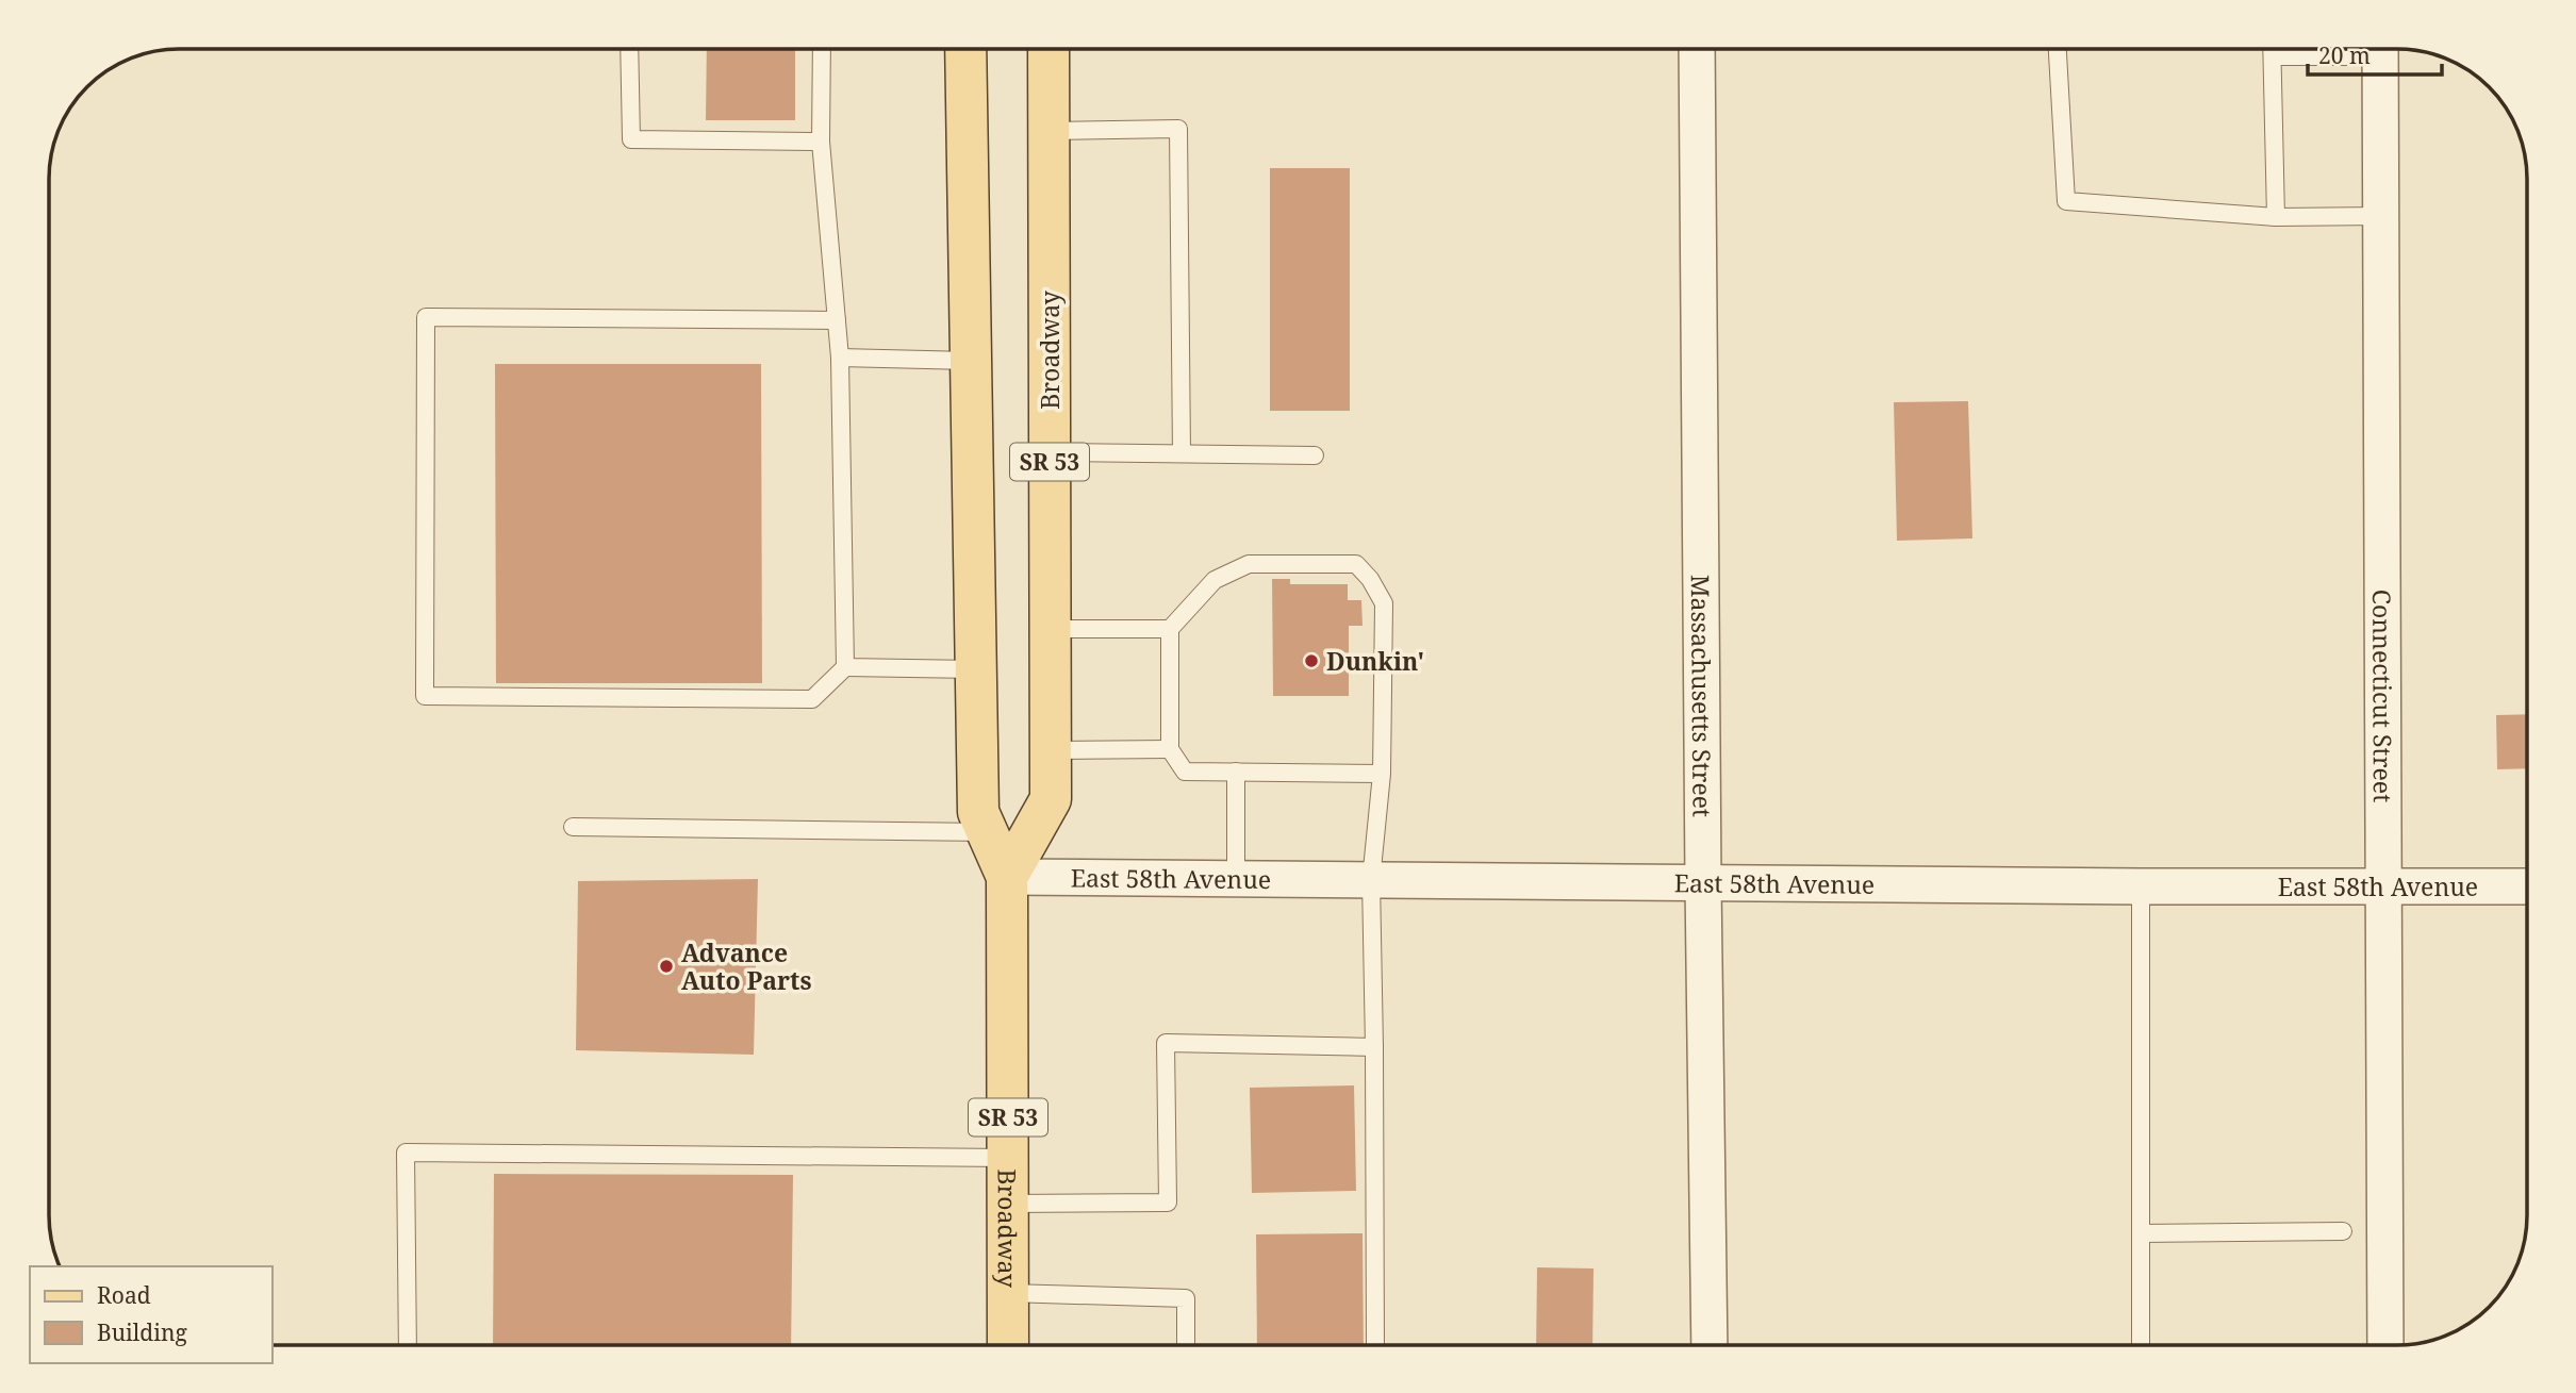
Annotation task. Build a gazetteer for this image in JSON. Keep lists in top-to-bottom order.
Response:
{
  "streets": {
    "main road": ["Broadway", "SR 53"],
    "street": ["Connecticut Street", "Massachusetts Street", "East 58th Avenue"]
  },
  "crossings": [
    ["Broadway", "East 58th Avenue"],
    ["Connecticut Street", "East 58th Avenue"],
    ["Massachusetts Street", "East 58th Avenue"]
  ],
  "places": ["Dunkin'", "Advance Auto Parts"],
  "legend": ["Road", "Building"],
  "scale_bar": "20 m"
}
